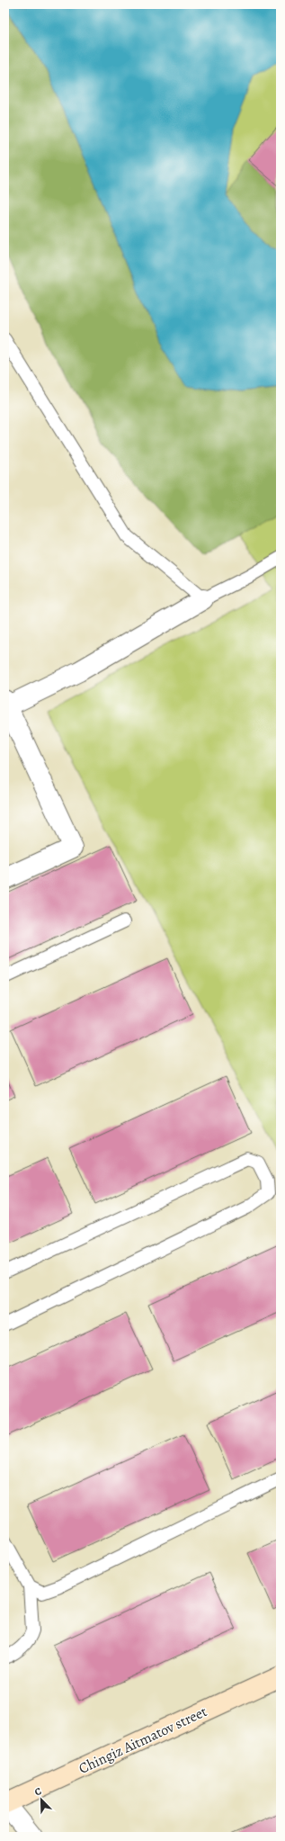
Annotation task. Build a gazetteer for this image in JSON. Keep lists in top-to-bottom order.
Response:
{
  "streets": {
    "main road": ["Chingiz Aitmatov street"]
  },
  "north": "top left"
}
